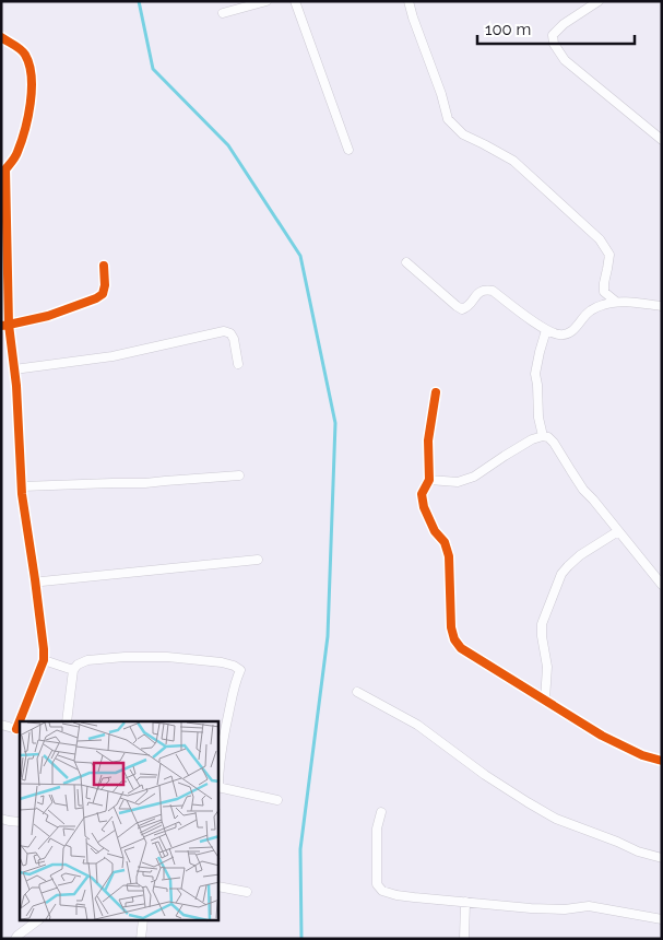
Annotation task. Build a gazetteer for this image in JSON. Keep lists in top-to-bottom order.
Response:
{
  "scale_bar": "100 m"
}
